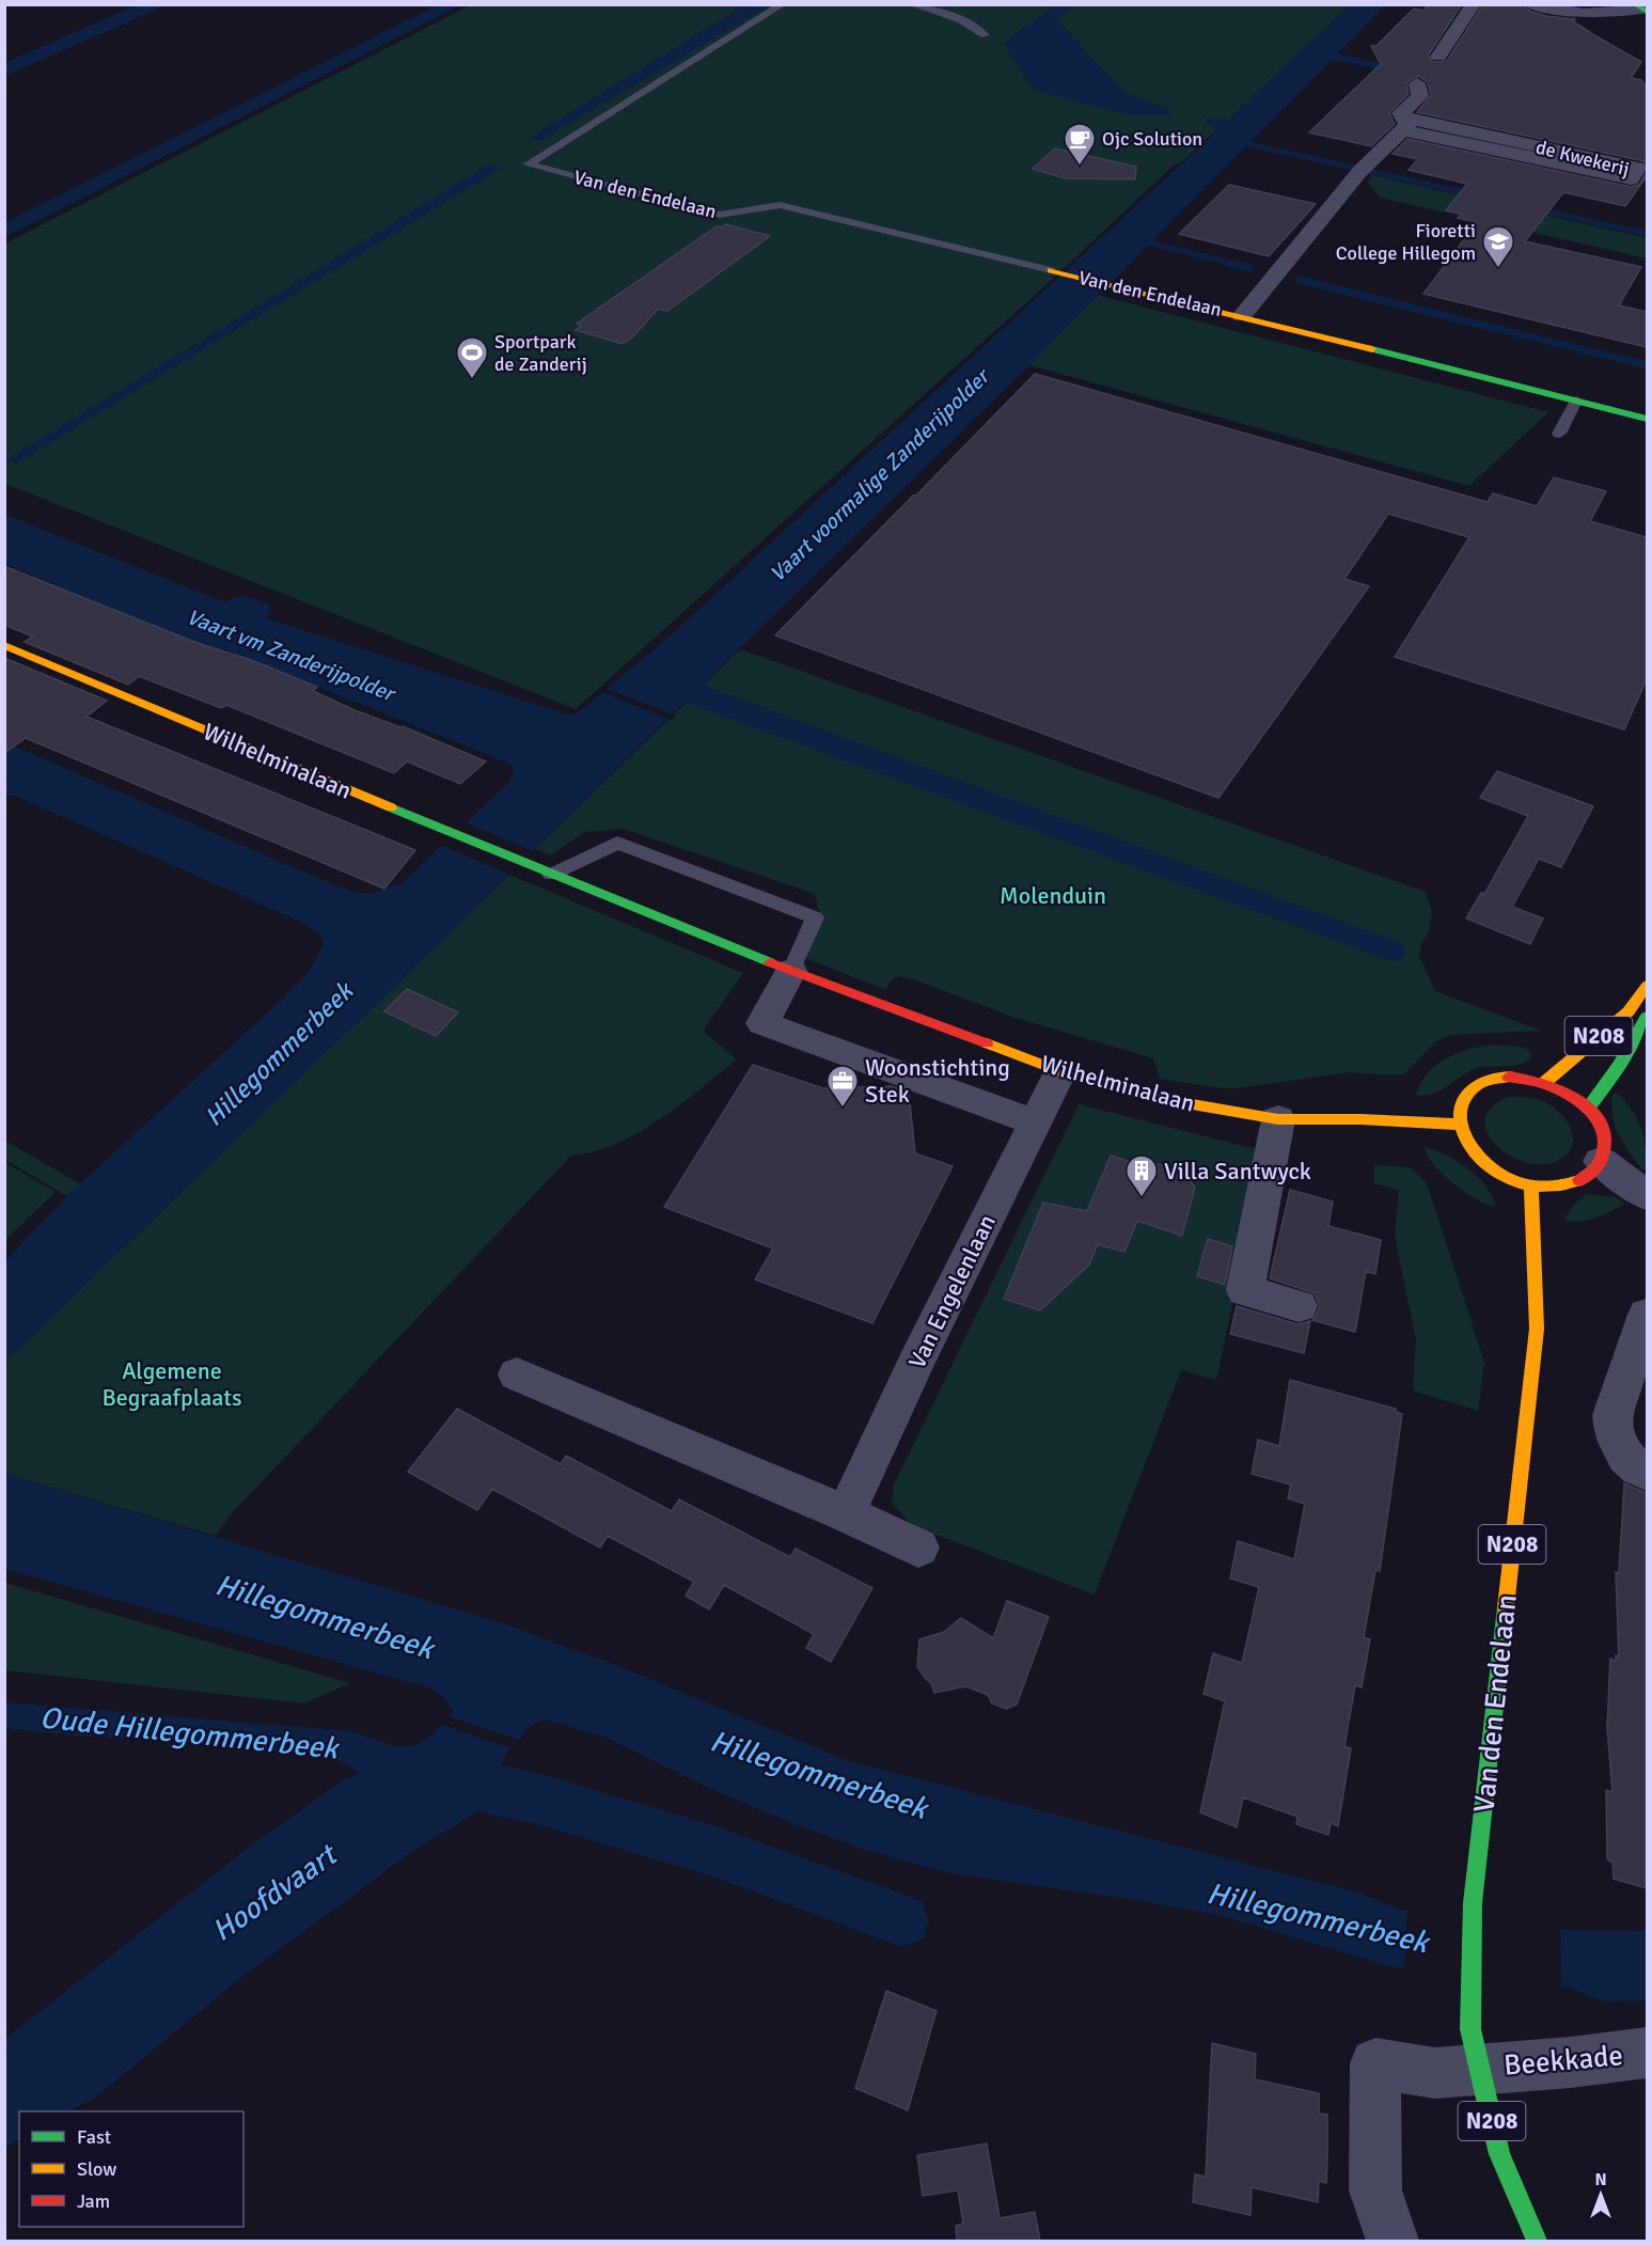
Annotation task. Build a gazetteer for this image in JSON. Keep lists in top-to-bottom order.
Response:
{
  "streets": {
    "main road": ["Van den Endelaan", "Wilhelminalaan", "N208"],
    "street": ["de Kwekerij", "Van Engelenlaan", "Beekkade"]
  },
  "crossings": [
    ["de Kwekerij", "Van den Endelaan"],
    ["Van den Endelaan", "Wilhelminalaan"],
    ["Van den Endelaan", "N208"],
    ["Van den Endelaan", "Beekkade"],
    ["Wilhelminalaan", "N208"],
    ["Wilhelminalaan", "Van Engelenlaan"]
  ],
  "water": [
    "Vaart voormalige Zanderijpolder",
    "Vaart vm Zanderijpolder",
    "Hillegommerbeek",
    "Oude Hillegommerbeek",
    "Hoofdvaart"
  ],
  "parks": ["Molenduin", "Algemene Begraafplaats"],
  "places": {
    "cafe": ["Ojc Solution"],
    "school or university": ["Fioretti College Hillegom"],
    "sports": ["Sportpark de Zanderij"],
    "office": ["Woonstichting Stek"],
    "building": ["Villa Santwyck"]
  },
  "legend": ["Fast", "Slow", "Jam"],
  "north": "top"
}
